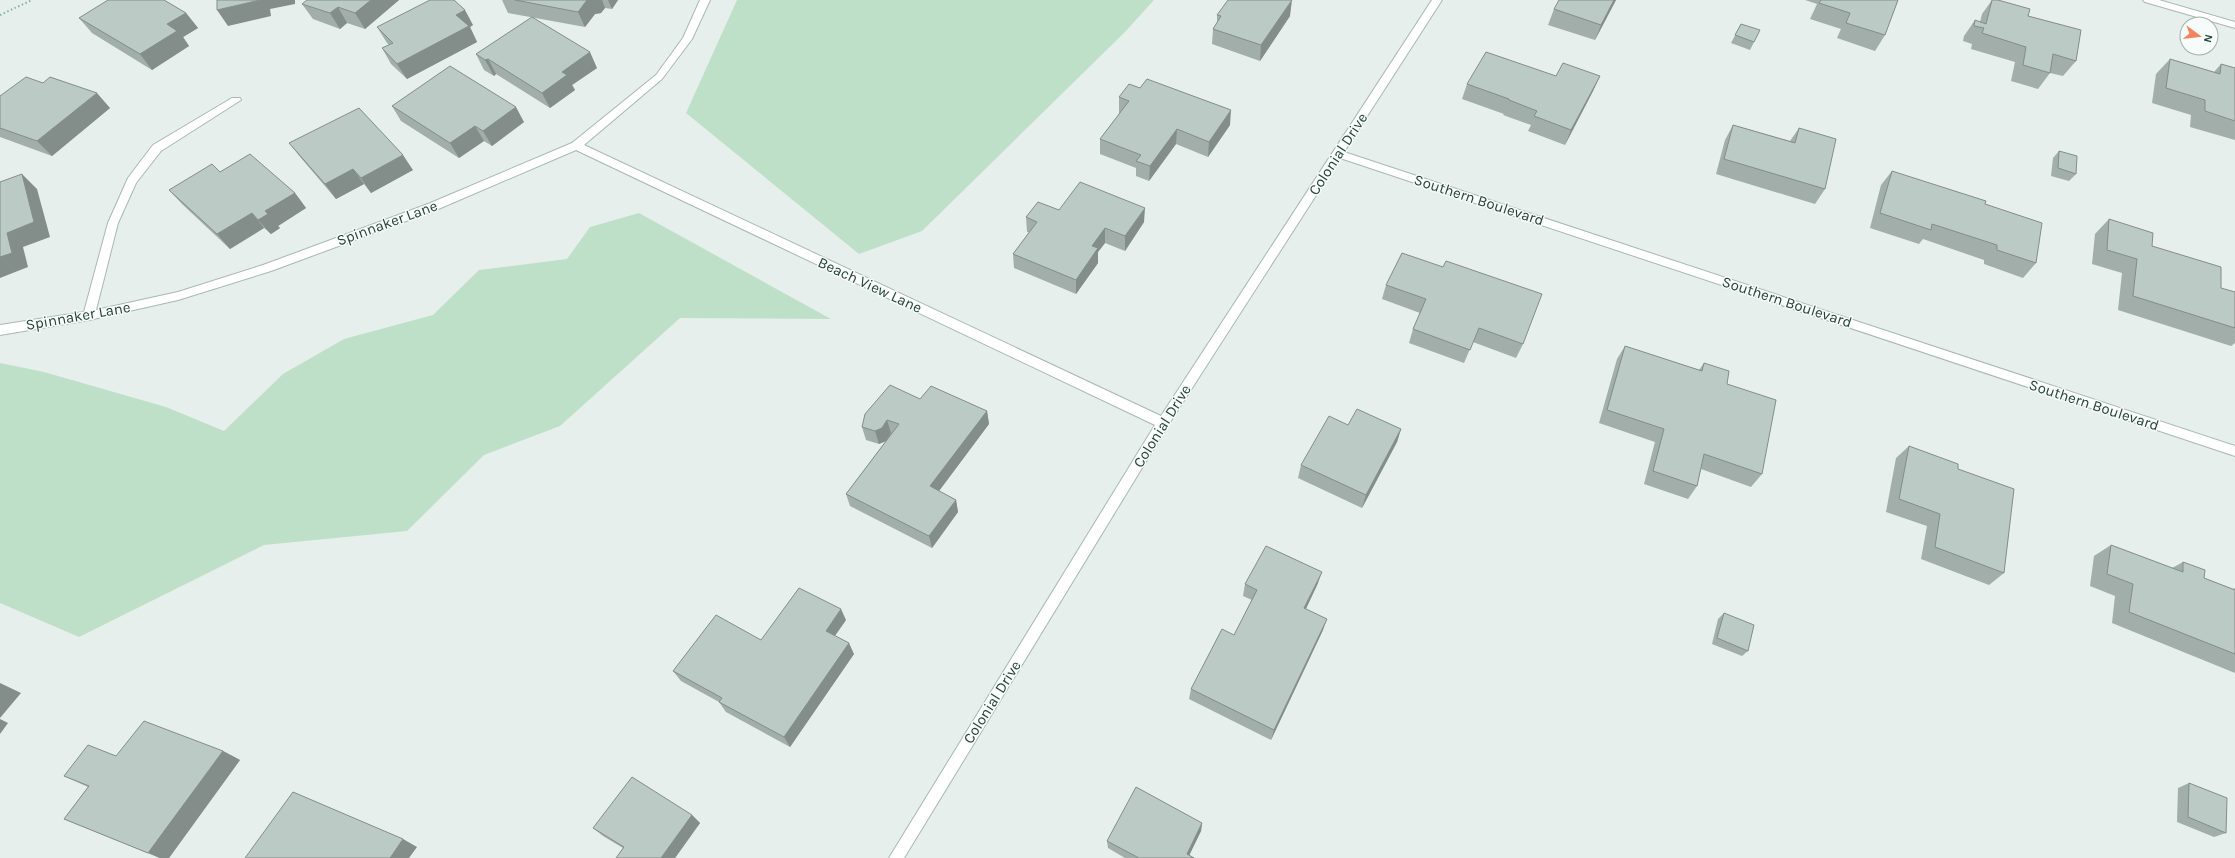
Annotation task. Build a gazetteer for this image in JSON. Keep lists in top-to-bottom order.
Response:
{
  "streets": {
    "street": [
      "Colonial Drive",
      "Southern Boulevard",
      "Spinnaker Lane",
      "Beach View Lane"
    ]
  },
  "crossings": [
    ["Colonial Drive", "Southern Boulevard"],
    ["Colonial Drive", "Beach View Lane"],
    ["Spinnaker Lane", "Beach View Lane"]
  ],
  "north": "right"
}
